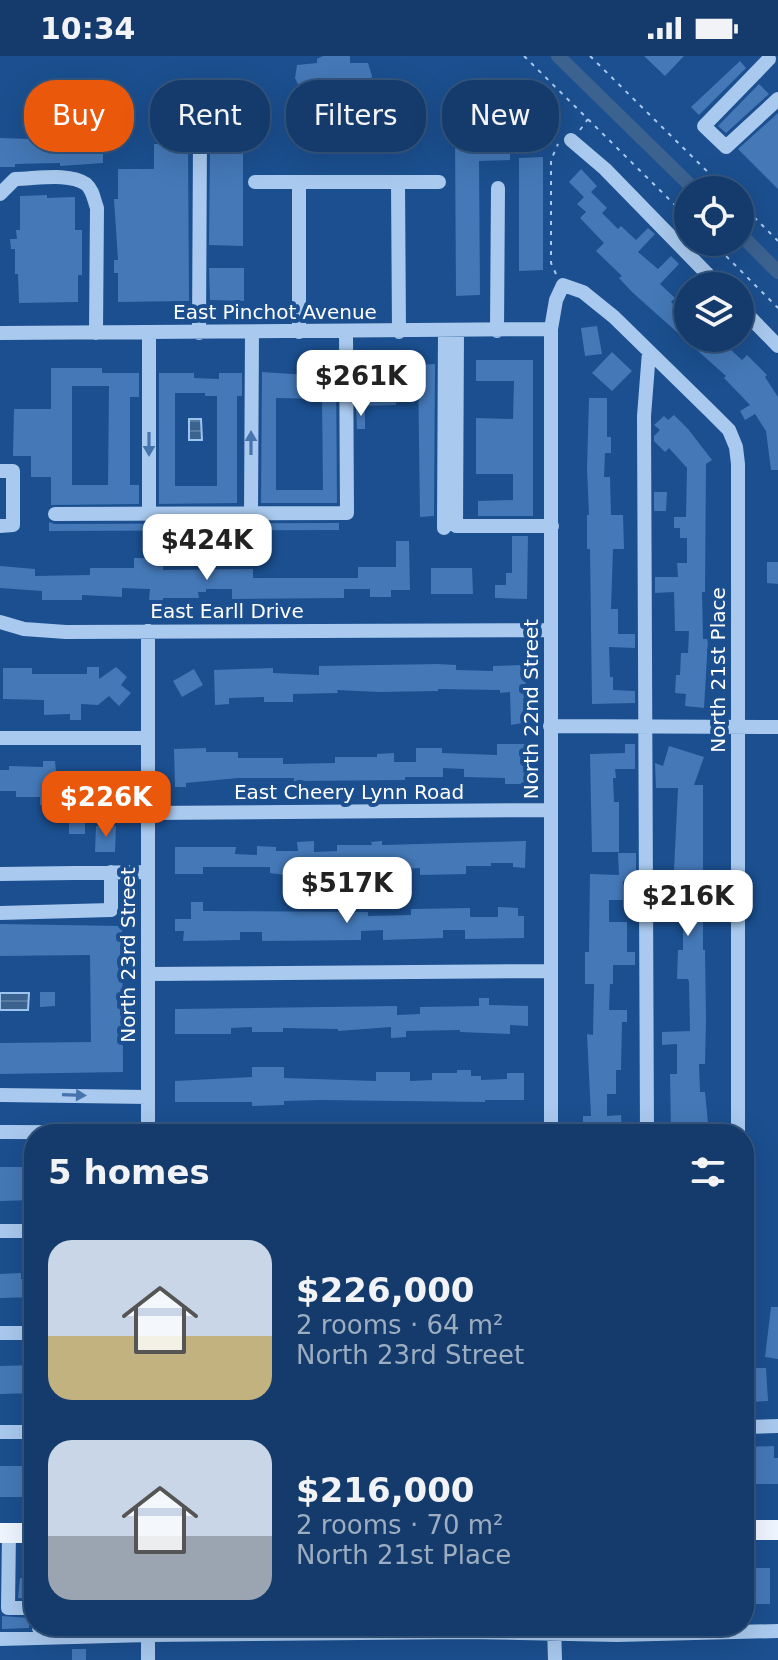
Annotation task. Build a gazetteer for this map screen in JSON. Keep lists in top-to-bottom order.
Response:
{
  "streets": {
    "street": [
      "East Pinchot Avenue",
      "East Earll Drive",
      "North 21st Place",
      "North 22nd Street",
      "East Cheery Lynn Road",
      "North 23rd Street"
    ]
  },
  "crossings": [
    ["East Pinchot Avenue", "North 22nd Street"],
    ["East Earll Drive", "North 22nd Street"],
    ["East Earll Drive", "North 23rd Street"],
    ["North 21st Place", "North 22nd Street"],
    ["North 22nd Street", "East Cheery Lynn Road"],
    ["East Cheery Lynn Road", "North 23rd Street"]
  ],
  "page": {
    "status": "10:34",
    "chip": [
      "Buy",
      "Rent",
      "Filters",
      "New"
    ],
    "price": [
      "$261K",
      "$424K",
      "$226K",
      "$517K",
      "$216K"
    ],
    "heading": "5 homes",
    "list": [
      {
        "name": "$226,000",
        "note": "2 rooms · 64 m² · North 23rd Street"
      },
      {
        "name": "$216,000",
        "note": "2 rooms · 70 m² · North 21st Place"
      }
    ]
  }
}
